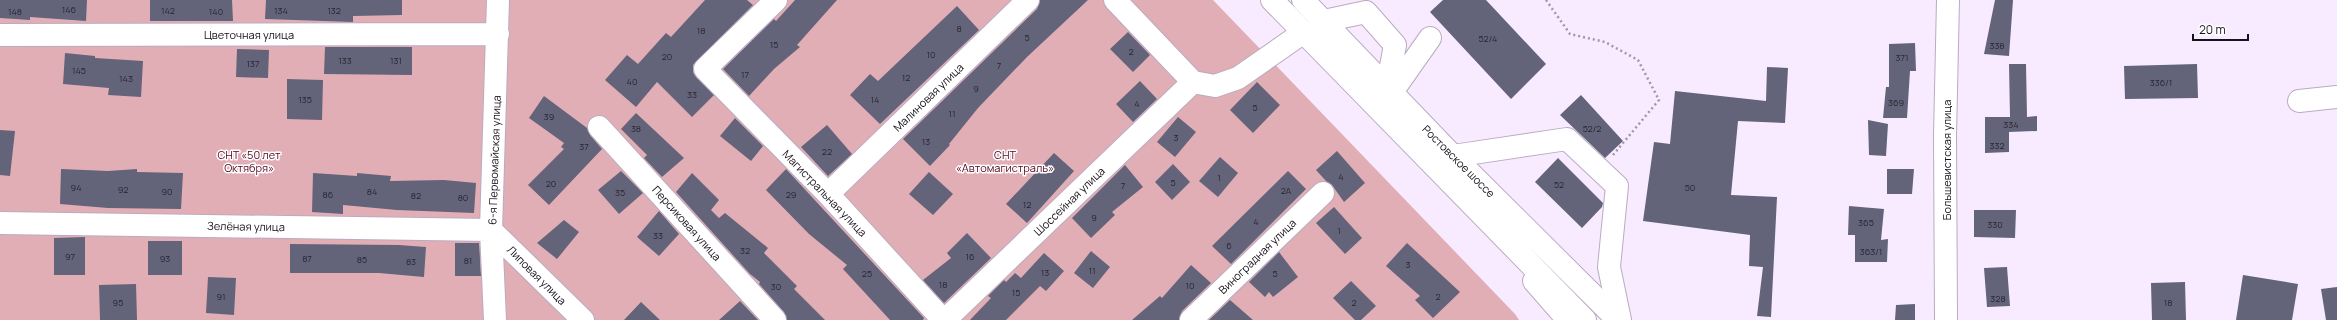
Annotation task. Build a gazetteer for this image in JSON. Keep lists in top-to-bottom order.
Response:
{
  "streets": {
    "main road": [
      "Цветочная улица",
      "Малиновая улица",
      "6-я Первомайская улица",
      "Большевистская улица",
      "Ростовское шоссе",
      "Магистральная улица",
      "Шоссейная улица",
      "Персиковая улица",
      "Зелёная улица",
      "Виноградная улица",
      "Липовая улица"
    ]
  },
  "crossings": [
    ["Цветочная улица", "6-я Первомайская улица"],
    ["Малиновая улица", "Магистральная улица"],
    ["6-я Первомайская улица", "Зелёная улица"],
    ["6-я Первомайская улица", "Липовая улица"],
    ["Магистральная улица", "Шоссейная улица"],
    ["Зелёная улица", "Липовая улица"]
  ],
  "parks": ["СНТ «50 лет Октября»", "СНТ «Автомагистраль»"],
  "house_numbers": [
    "146",
    "142",
    "134",
    "132",
    "148",
    "140",
    "8",
    "18",
    "5",
    "52/4",
    "15",
    "338",
    "2",
    "10",
    "20",
    "371",
    "133",
    "131",
    "137",
    "7",
    "145",
    "17",
    "12",
    "143",
    "40",
    "336/1",
    "9",
    "33",
    "135",
    "14",
    "369",
    "4",
    "5",
    "11",
    "39",
    "334",
    "38",
    "52/2",
    "3",
    "13",
    "332",
    "37",
    "22",
    "4",
    "1",
    "5",
    "20",
    "52",
    "7",
    "94",
    "50",
    "92",
    "2А",
    "90",
    "84",
    "35",
    "86",
    "29",
    "82",
    "80",
    "12",
    "9",
    "4",
    "365",
    "330",
    "1",
    "33",
    "6",
    "32",
    "363/1",
    "97",
    "16",
    "93",
    "87",
    "85",
    "81",
    "83",
    "3",
    "11",
    "13",
    "25",
    "5",
    "18",
    "10",
    "30",
    "15",
    "91",
    "2",
    "328",
    "95",
    "2",
    "18"
  ],
  "scale_bar": "20 m"
}
